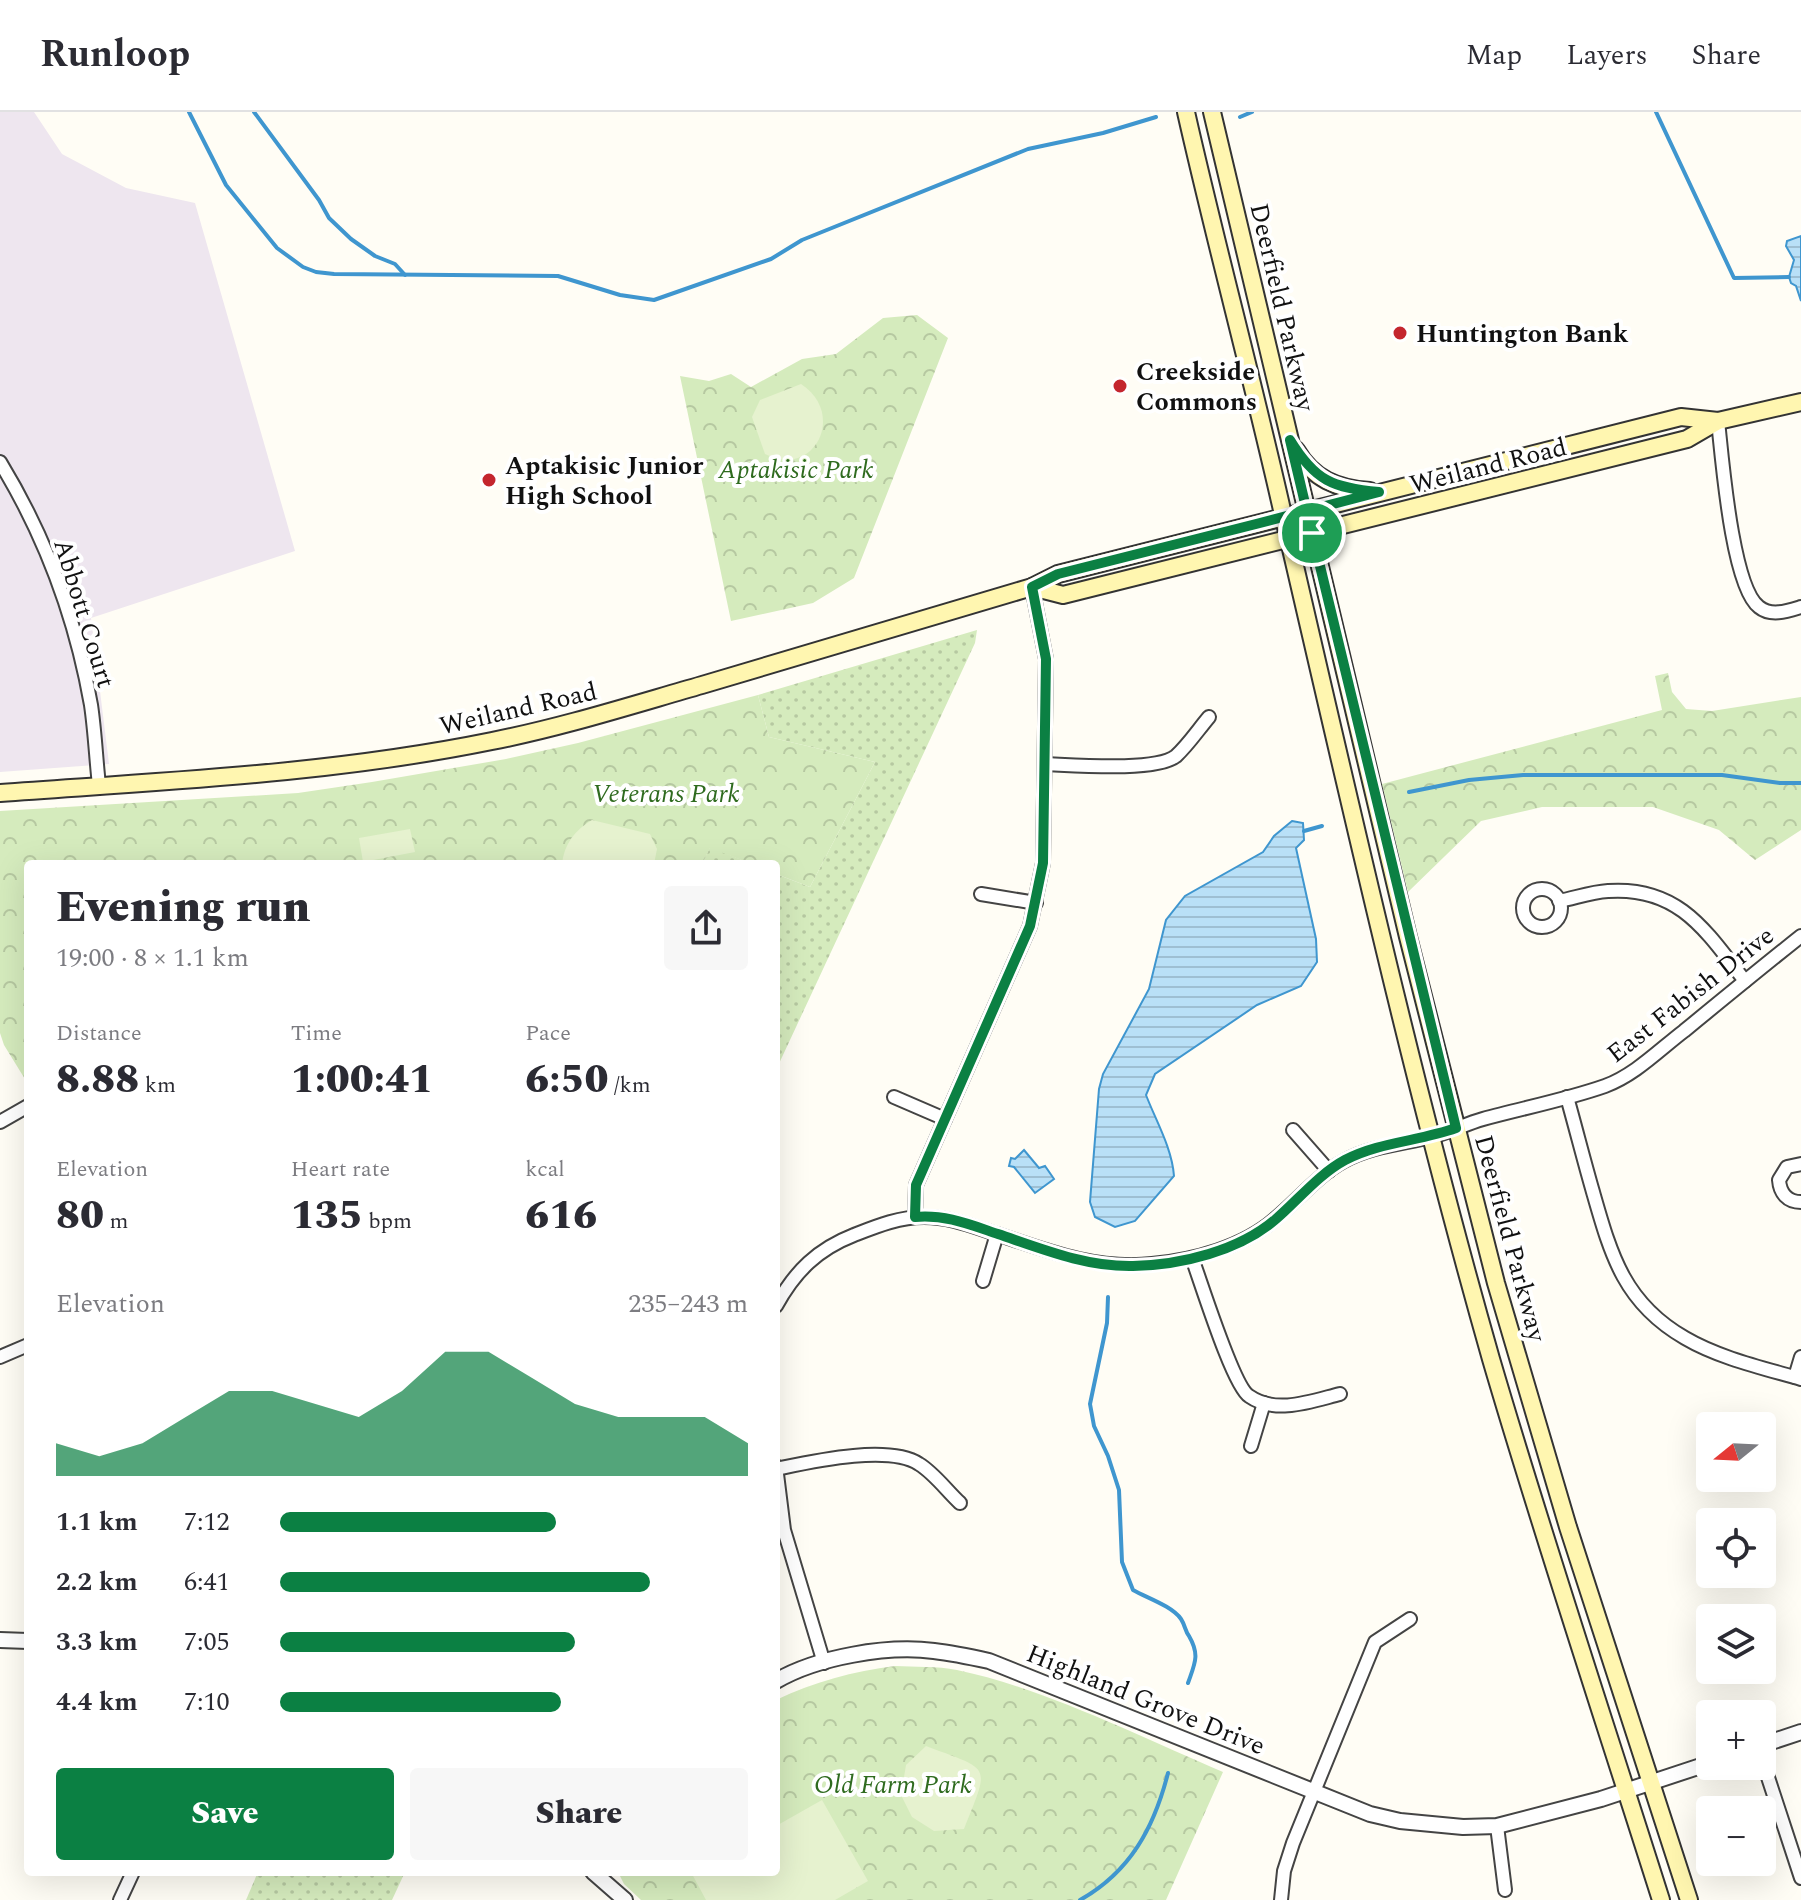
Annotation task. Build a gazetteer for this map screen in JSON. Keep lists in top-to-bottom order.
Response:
{
  "streets": {
    "main road": ["Deerfield Parkway", "Weiland Road"],
    "street": ["Abbott Court", "East Fabish Drive", "Highland Grove Drive"]
  },
  "crossings": [
    ["Deerfield Parkway", "Weiland Road"],
    ["Deerfield Parkway", "East Fabish Drive"],
    ["Deerfield Parkway", "Highland Grove Drive"],
    ["Weiland Road", "Abbott Court"]
  ],
  "parks": ["Aptakisic Park", "Veterans Park", "Old Farm Park"],
  "places": ["Huntington Bank", "Creekside Commons", "Aptakisic Junior High School"],
  "north": "left",
  "page": {
    "header": "Runloop",
    "nav": ["Map", "Layers", "Share"],
    "heading": ["Evening run", "19:00 · 8 × 1.1 km"],
    "stats": [
      ["Distance", "8.88 km"],
      ["Time", "1:00:41"],
      ["Pace", "6:50 /km"],
      ["Elevation", "80 m"],
      ["Heart rate", "135 bpm"],
      ["kcal", "616"]
    ],
    "chart": ["Elevation", "235–243 m"],
    "map_buttons": ["+", "−"],
    "list": [
      {
        "name": "1.1 km",
        "note": "7:12"
      },
      {
        "name": "2.2 km",
        "note": "6:41"
      },
      {
        "name": "3.3 km",
        "note": "7:05"
      },
      {
        "name": "4.4 km",
        "note": "7:10"
      }
    ],
    "buttons": ["Save", "Share"]
  }
}
